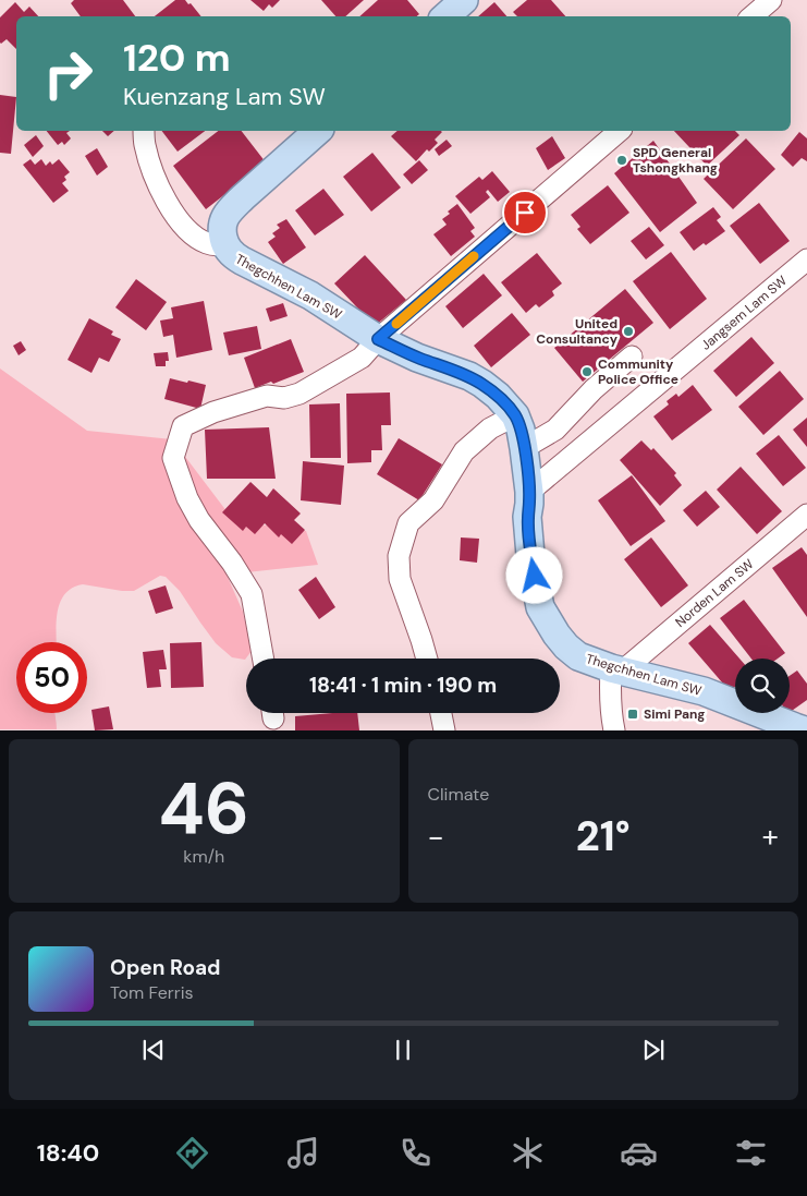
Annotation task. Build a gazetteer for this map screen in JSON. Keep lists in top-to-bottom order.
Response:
{
  "streets": {
    "main road": ["Thegchhen Lam SW"],
    "street": ["Jangsem Lam SW", "Norden Lam SW"]
  },
  "crossings": [
    ["Thegchhen Lam SW", "Jangsem Lam SW"],
    ["Thegchhen Lam SW", "Norden Lam SW"]
  ],
  "places": {
    "other": ["SPD General Tshongkhang", "United Consultancy", "Community Police Office"],
    "transit": ["Simi Pang"]
  },
  "page": {
    "turn": ["120 m", "Kuenzang Lam SW"],
    "limit": "50",
    "trip": "18:41 · 1 min · 190 m",
    "tile": [
      ["46", "km/h"],
      "Climate"
    ],
    "heat": ["−", "21°", "+"],
    "song": ["Open Road", "Tom Ferris"],
    "tabs": "18:40"
  }
}
